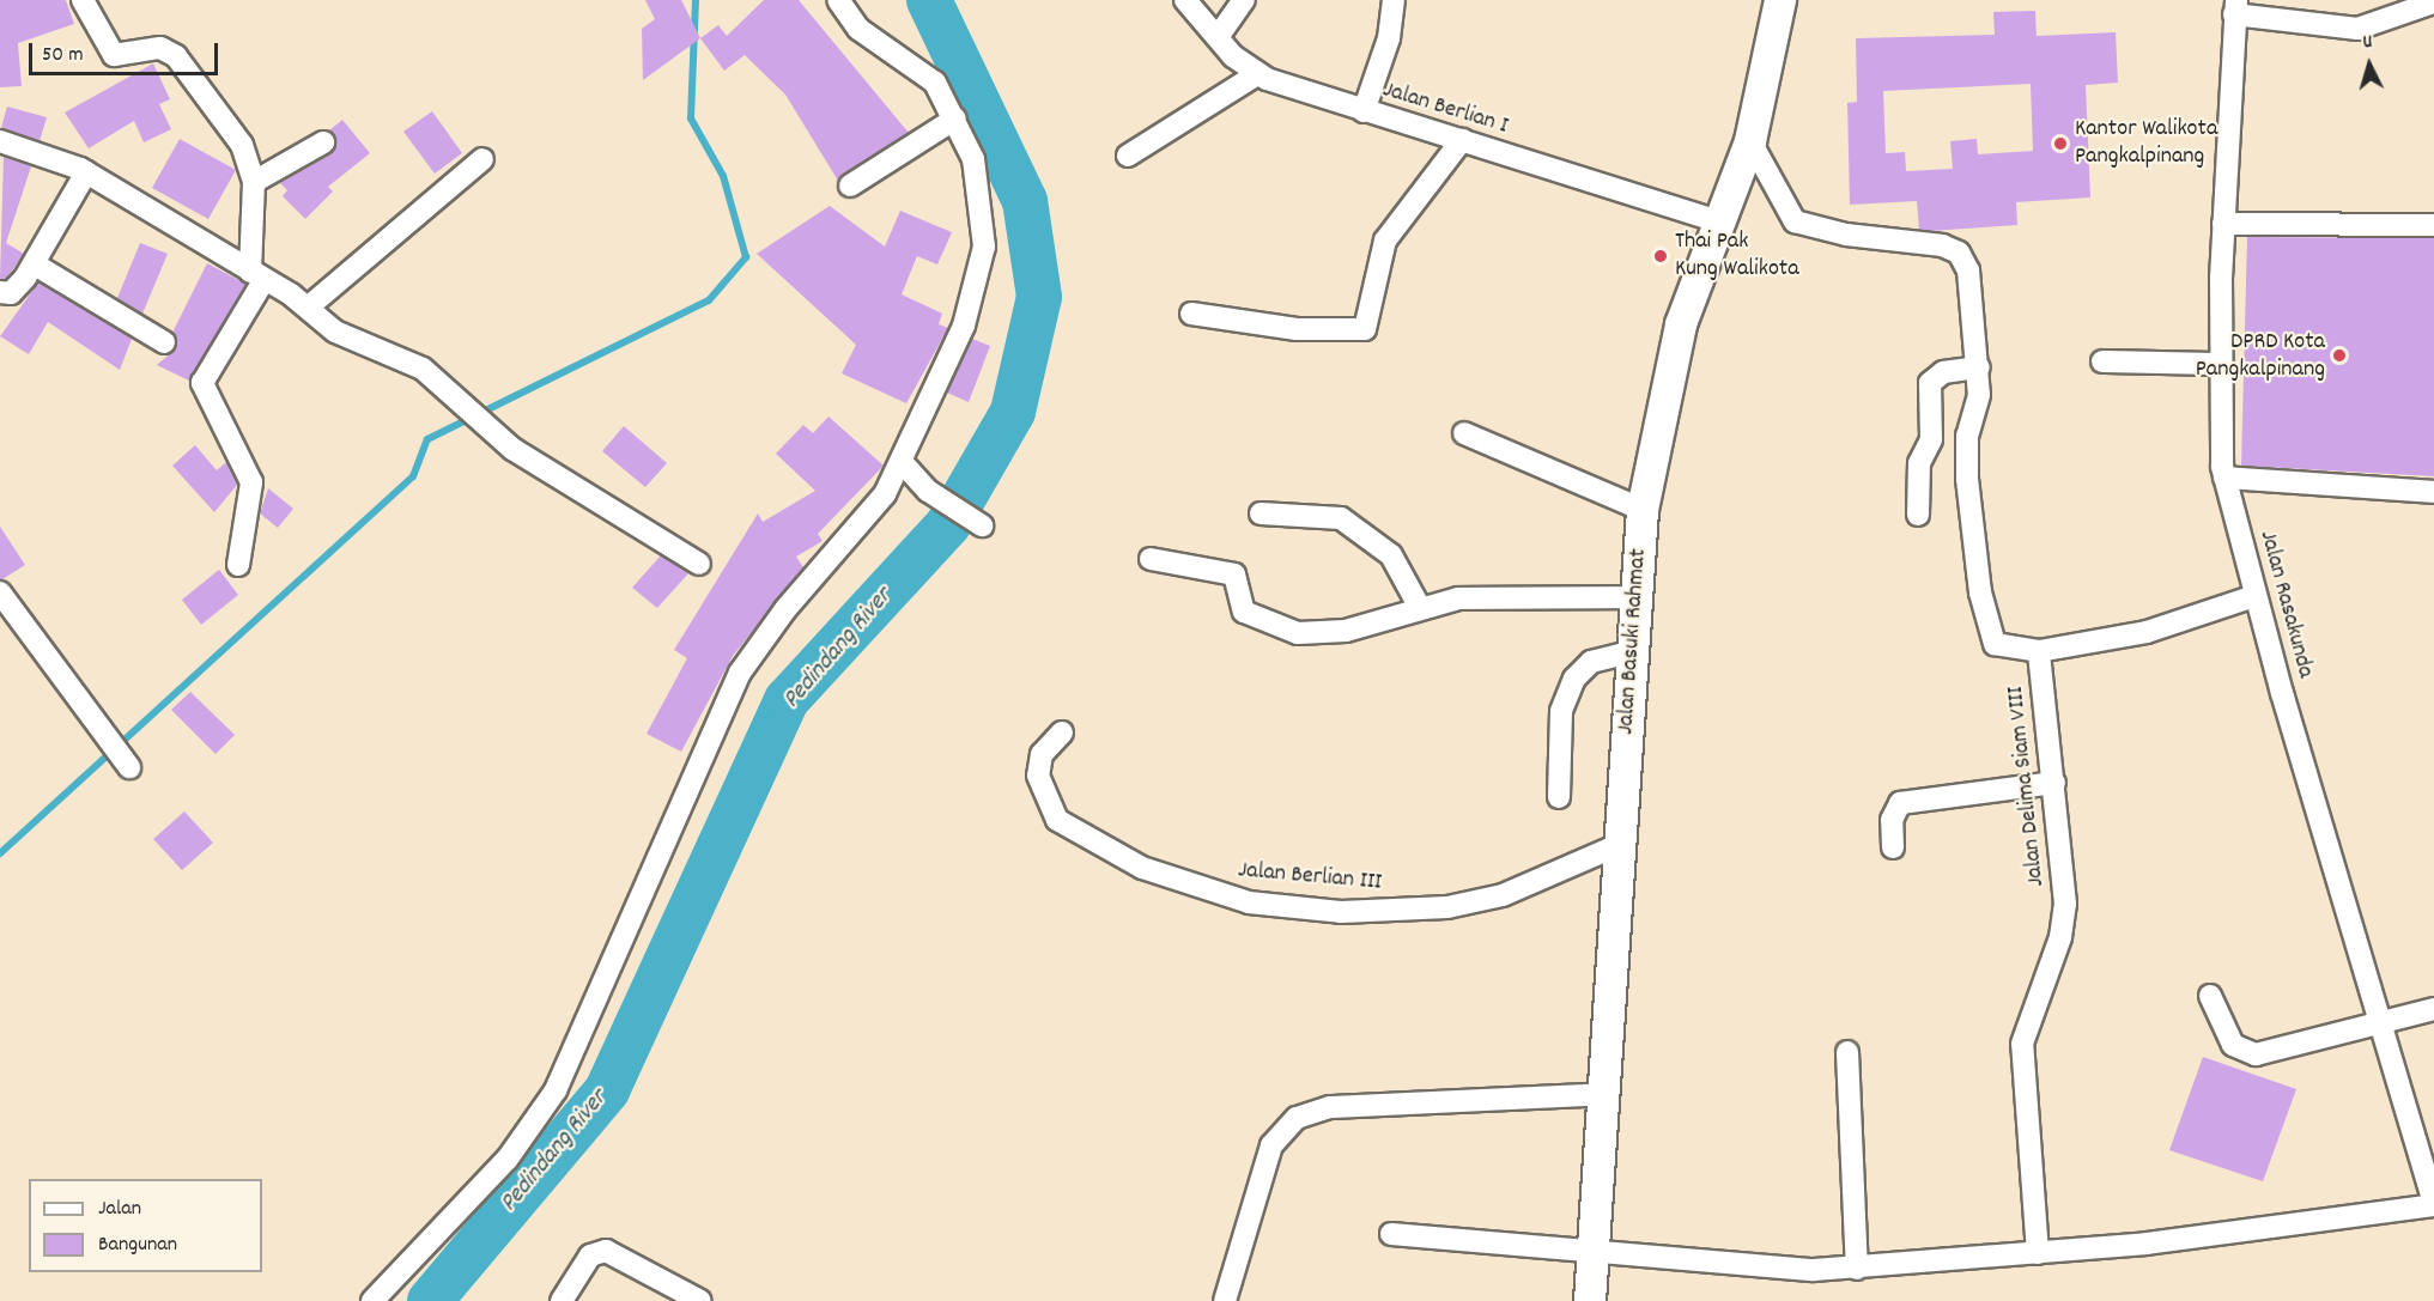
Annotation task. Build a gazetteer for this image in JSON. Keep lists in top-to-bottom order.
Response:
{
  "streets": {
    "street": [
      "Jalan Berlian I",
      "Jalan Rasakunda",
      "Jalan Basuki Rahmat",
      "Jalan Delima Siam VIII",
      "Jalan Berlian III"
    ]
  },
  "crossings": [
    ["Jalan Berlian I", "Jalan Basuki Rahmat"],
    ["Jalan Basuki Rahmat", "Jalan Berlian III"]
  ],
  "water": ["Pedindang River"],
  "places": ["Kantor Walikota Pangkalpinang", "Thai Pak Kung Walikota", "DPRD Kota Pangkalpinang"],
  "legend": ["Jalan", "Bangunan"],
  "scale_bar": "50 m",
  "north": "top"
}
